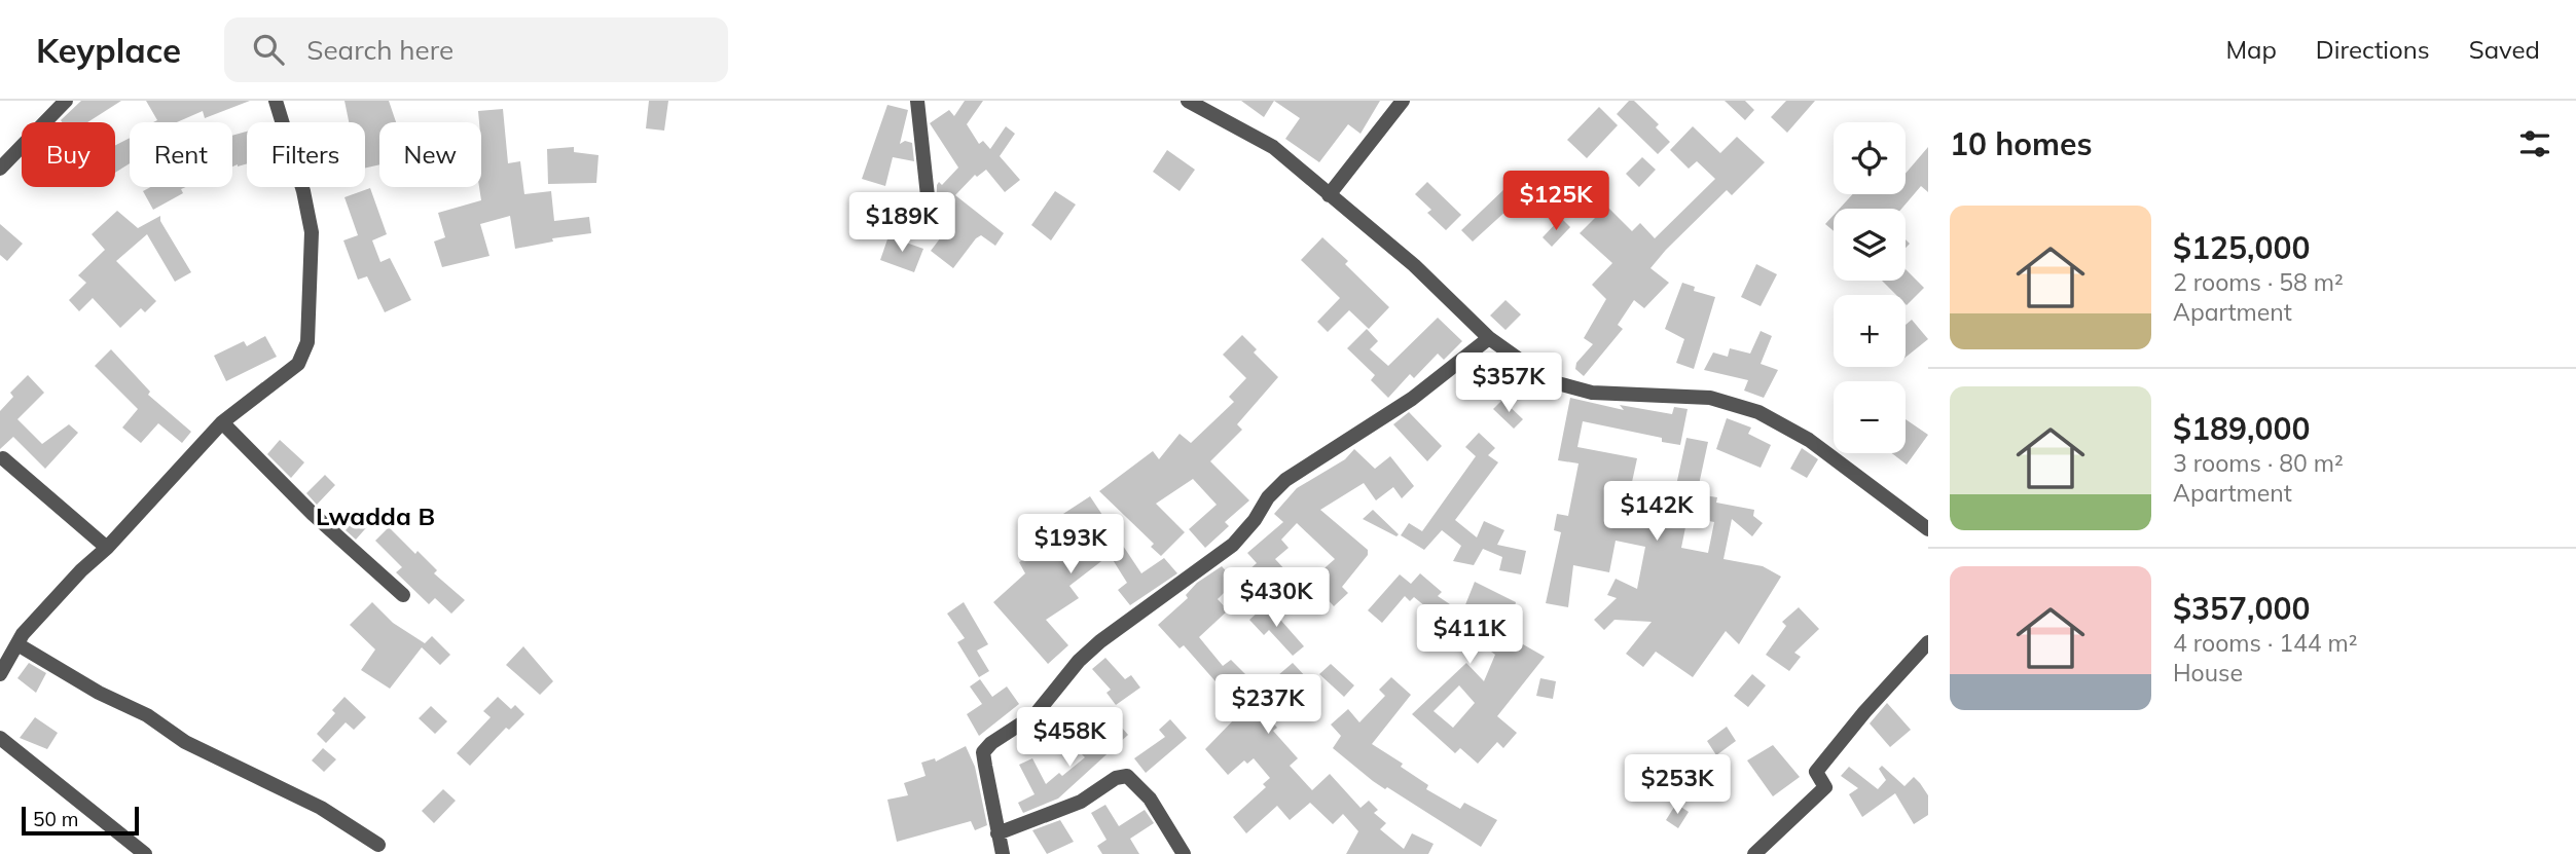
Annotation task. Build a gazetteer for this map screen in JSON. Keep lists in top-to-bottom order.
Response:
{
  "districts": ["Lwadda B"],
  "scale_bar": "50 m",
  "page": {
    "header": "Keyplace",
    "search": "Search here",
    "nav": ["Map", "Directions", "Saved"],
    "heading": "10 homes",
    "map_buttons": ["+", "−"],
    "chip": [
      "Buy",
      "Rent",
      "Filters",
      "New"
    ],
    "price": [
      "$125K",
      "$189K",
      "$357K",
      "$142K",
      "$193K",
      "$430K",
      "$411K",
      "$237K",
      "$458K",
      "$253K"
    ],
    "list": [
      {
        "name": "$125,000",
        "note": "2 rooms · 58 m² · Apartment"
      },
      {
        "name": "$189,000",
        "note": "3 rooms · 80 m² · Apartment"
      },
      {
        "name": "$357,000",
        "note": "4 rooms · 144 m² · House"
      }
    ],
    "scale": "50 m"
  }
}
